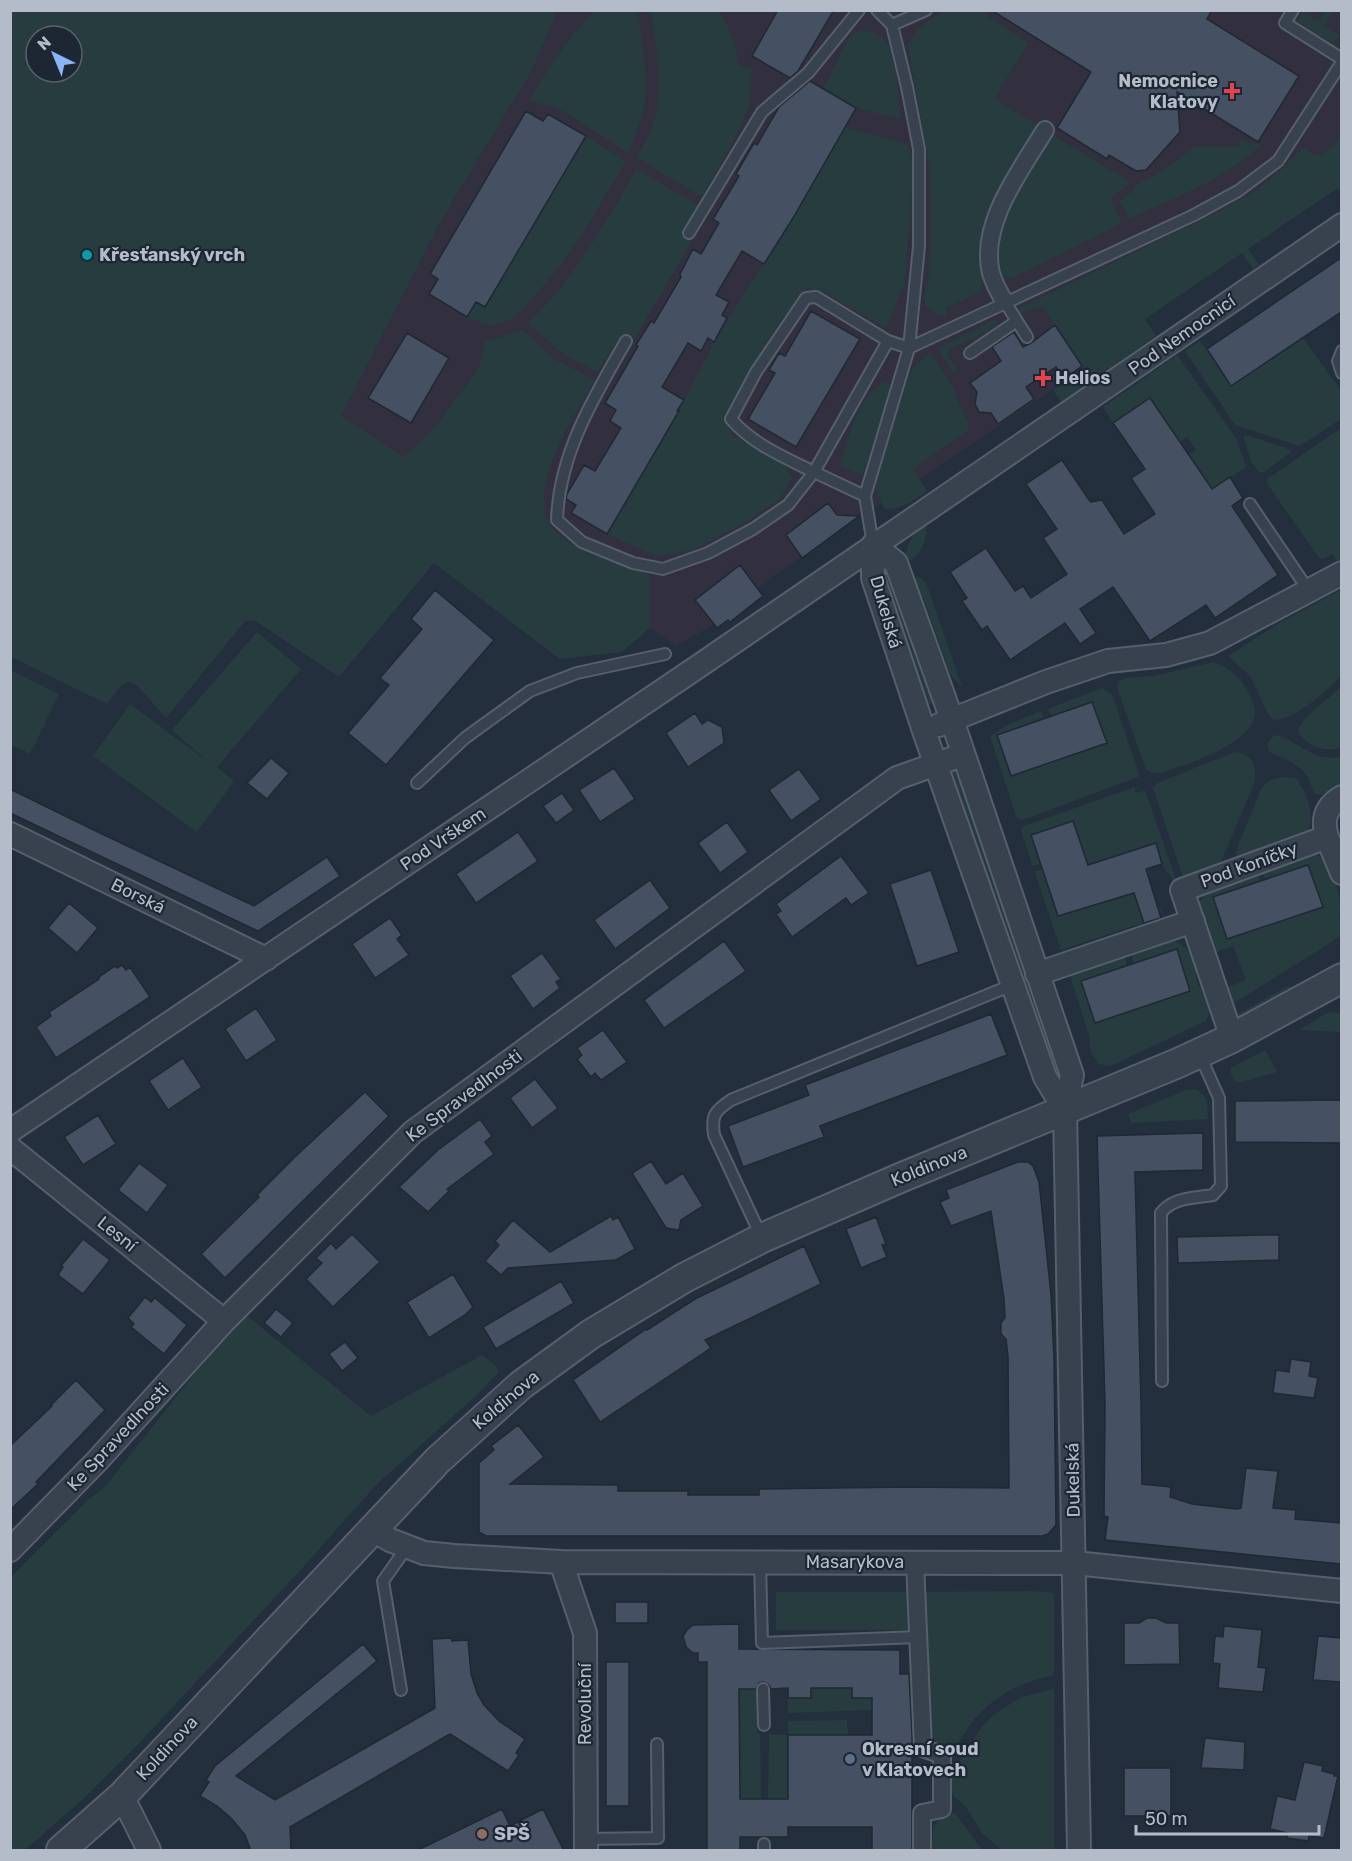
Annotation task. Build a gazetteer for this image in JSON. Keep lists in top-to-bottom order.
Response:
{
  "streets": {
    "street": [
      "Pod Nemocnicí",
      "Dukelská",
      "Pod Vrškem",
      "Pod Koníčky",
      "Borská",
      "Ke Spravedlnosti",
      "Koldinova",
      "Lesní",
      "Masarykova",
      "Revoluční"
    ]
  },
  "crossings": [
    ["Pod Nemocnicí", "Dukelská"],
    ["Pod Nemocnicí", "Pod Vrškem"],
    ["Dukelská", "Pod Vrškem"],
    ["Dukelská", "Ke Spravedlnosti"],
    ["Dukelská", "Koldinova"],
    ["Dukelská", "Masarykova"],
    ["Pod Vrškem", "Borská"],
    ["Ke Spravedlnosti", "Lesní"],
    ["Koldinova", "Masarykova"],
    ["Masarykova", "Revoluční"]
  ],
  "places": {
    "health": ["Nemocnice Klatovy", "Helios"],
    "other": ["Křesťanský vrch", "Okresní soud v Klatovech", "SPŠ"]
  },
  "scale_bar": "50 m",
  "north": "top left"
}
